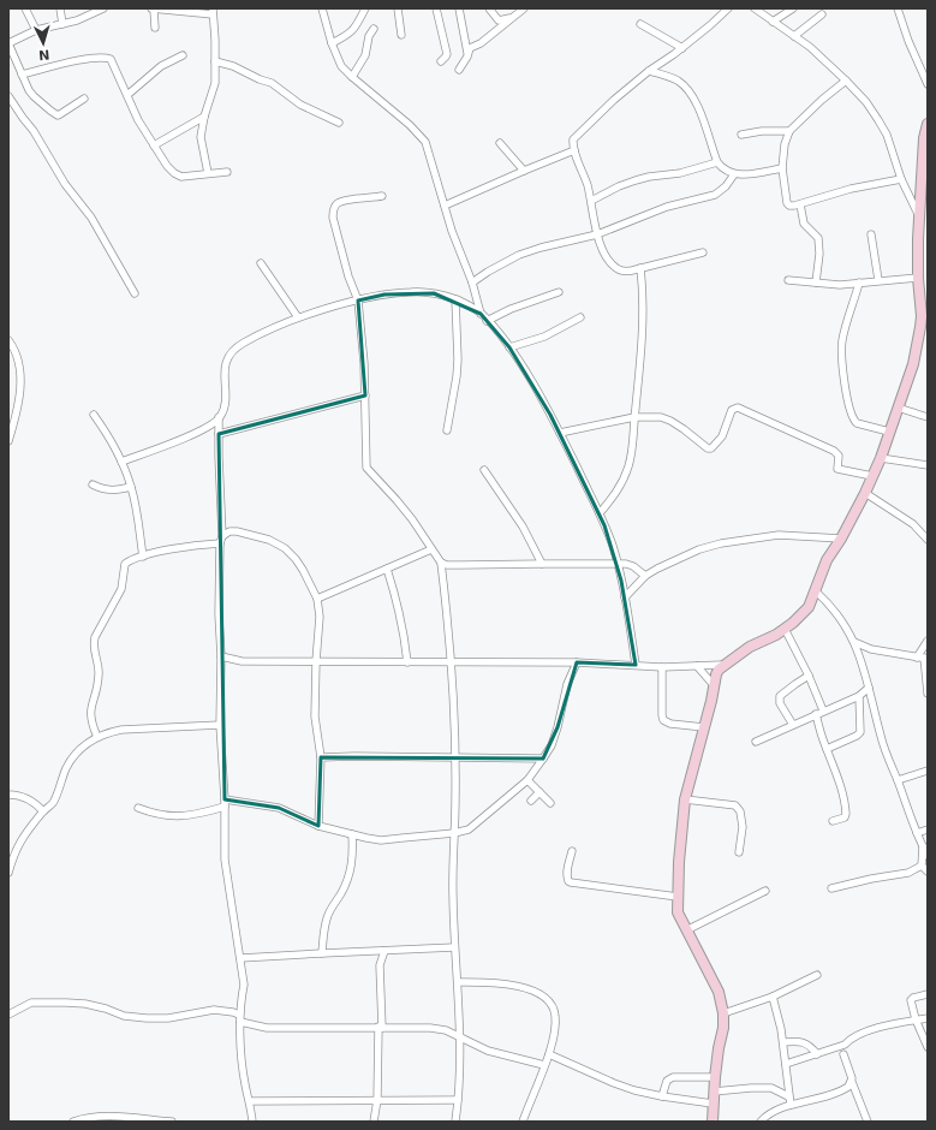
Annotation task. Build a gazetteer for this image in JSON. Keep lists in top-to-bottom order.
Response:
{
  "north": "bottom"
}
